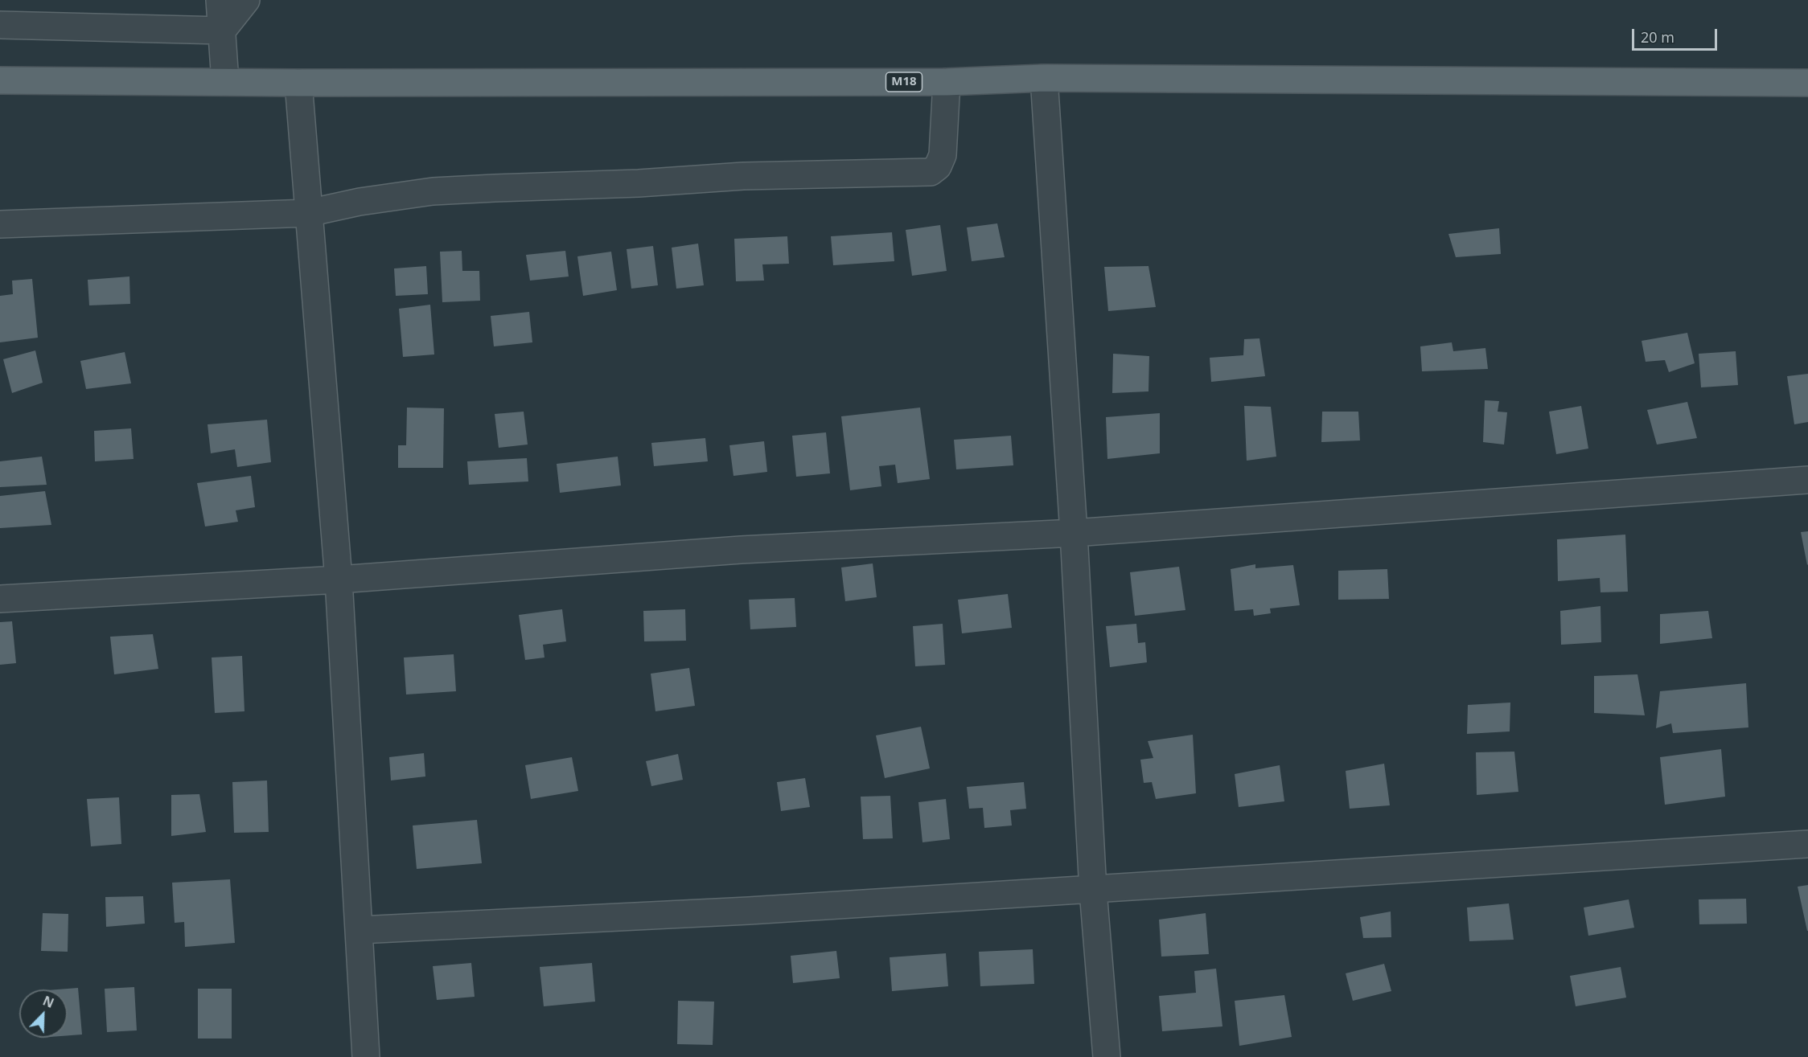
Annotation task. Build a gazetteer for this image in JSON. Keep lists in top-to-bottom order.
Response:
{
  "streets": {
    "main road": ["M18"]
  },
  "scale_bar": "20 m",
  "north": "top right"
}
